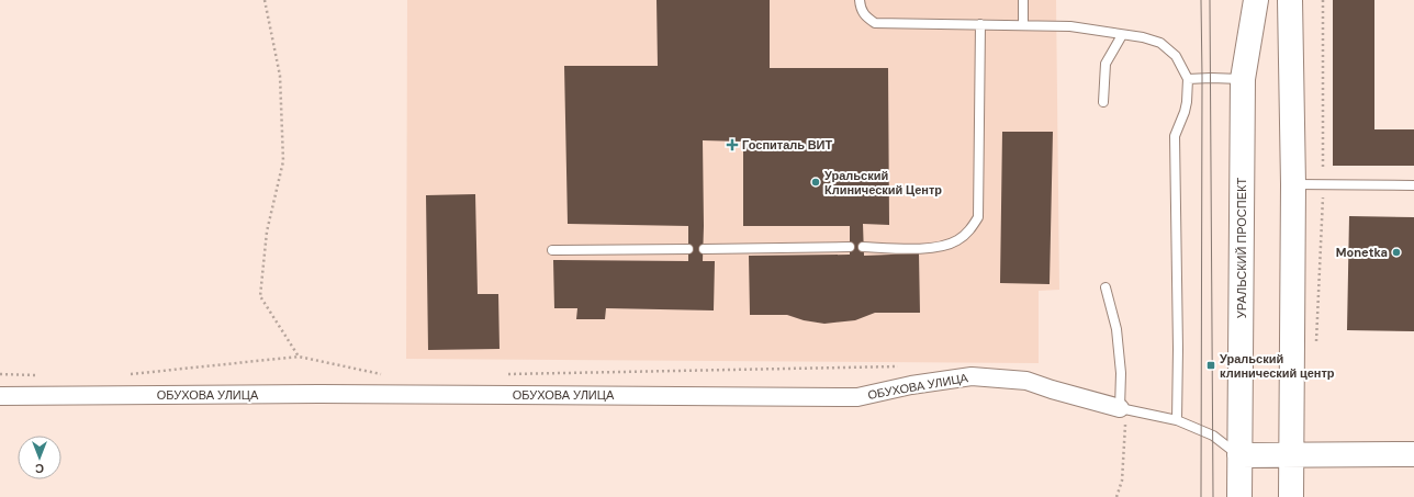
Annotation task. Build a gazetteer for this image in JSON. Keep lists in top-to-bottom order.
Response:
{
  "streets": {
    "main road": ["УРАЛЬСКИЙ ПРОСПЕКТ"],
    "street": ["ОБУХОВА УЛИЦА"]
  },
  "places": {
    "health": ["Госпиталь ВИТ"],
    "other": ["Уральский Клинический Центр", "Monetka"],
    "transit": ["Уральский клинический центр"]
  },
  "north": "bottom"
}
